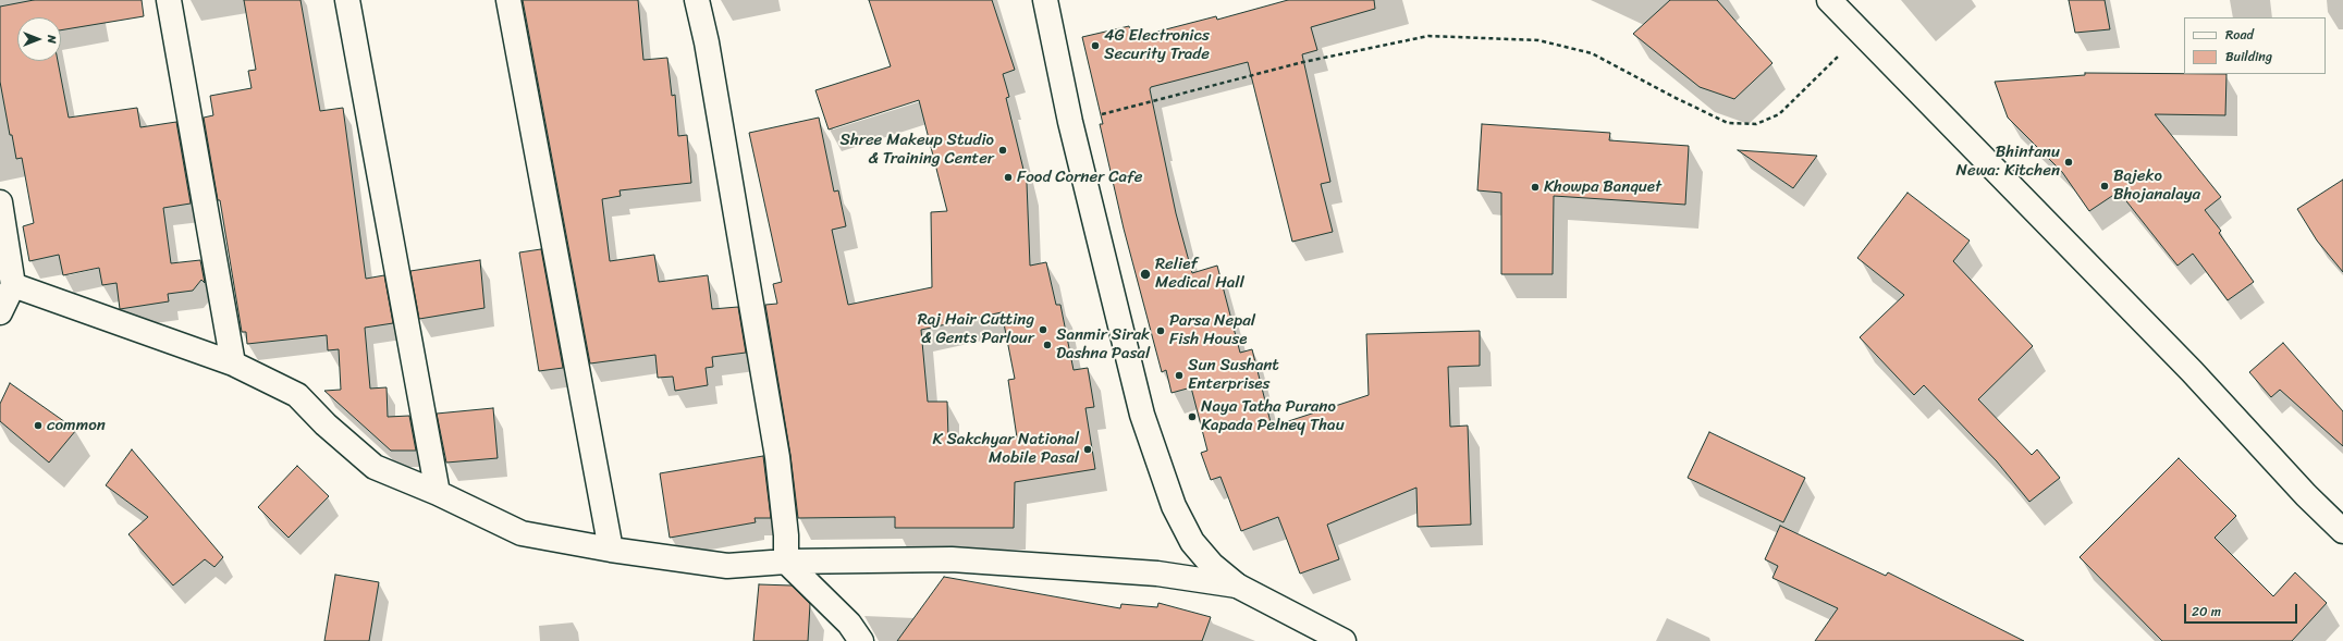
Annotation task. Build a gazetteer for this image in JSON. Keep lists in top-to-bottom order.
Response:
{
  "places": [
    "4G Electronics Security Trade",
    "Shree Makeup Studio & Training Center",
    "Bhintanu Newa: Kitchen",
    "Food Corner Cafe",
    "Bajeko Bhojanalaya",
    "Khowpa Banquet",
    "Relief Medical Hall",
    "Raj Hair Cutting & Gents Parlour",
    "Parsa Nepal Fish House",
    "Sanmir Sirak Dashna Pasal",
    "Sun Sushant Enterprises",
    "Naya Tatha Purano Kapada Pelney Thau",
    "common",
    "K Sakchyar National Mobile Pasal"
  ],
  "legend": ["Road", "Building"],
  "scale_bar": "20 m",
  "north": "right"
}
